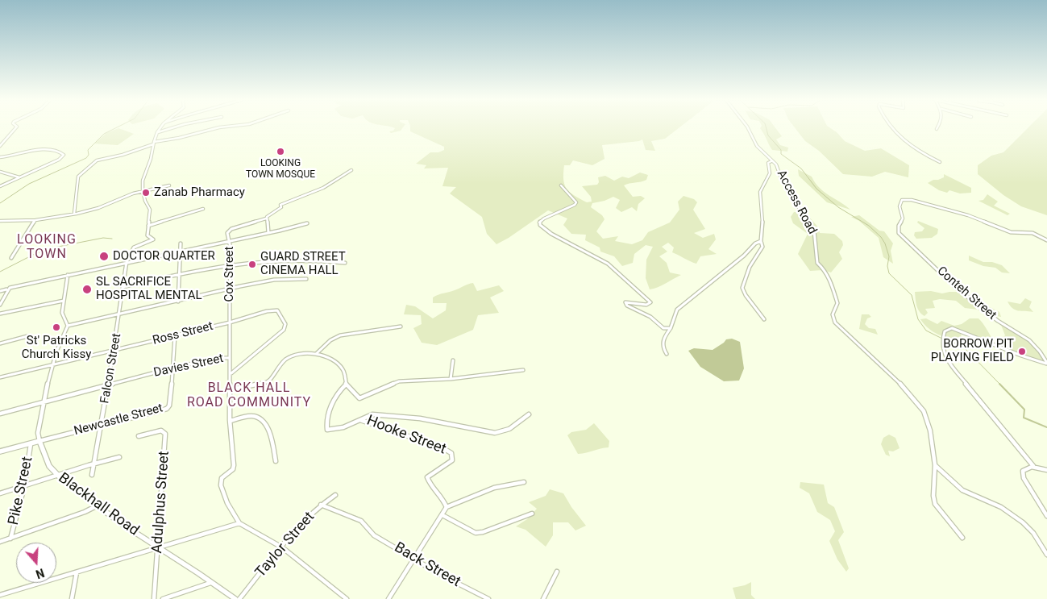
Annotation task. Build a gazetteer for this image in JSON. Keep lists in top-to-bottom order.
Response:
{
  "streets": {
    "street": [
      "Access Road",
      "Cox Street",
      "Conteh Street",
      "Ross Street",
      "Davies Street",
      "Falcon Street",
      "Newcastle Street",
      "Hooke Street",
      "Pike Street",
      "Adulphus Street",
      "Blackhall Road",
      "Taylor Street",
      "Back Street"
    ]
  },
  "crossings": [
    ["Cox Street", "Ross Street"],
    ["Cox Street", "Davies Street"],
    ["Ross Street", "Davies Street"],
    ["Ross Street", "Falcon Street"],
    ["Ross Street", "Newcastle Street"],
    ["Ross Street", "Blackhall Road"],
    ["Davies Street", "Falcon Street"],
    ["Davies Street", "Newcastle Street"],
    ["Davies Street", "Blackhall Road"],
    ["Falcon Street", "Newcastle Street"],
    ["Newcastle Street", "Pike Street"],
    ["Newcastle Street", "Blackhall Road"],
    ["Adulphus Street", "Blackhall Road"],
    ["Taylor Street", "Back Street"]
  ],
  "districts": ["LOOKING TOWN", "BLACK HALL ROAD COMMUNITY"],
  "places": [
    "LOOKING TOWN MOSQUE",
    "Zanab Pharmacy",
    "DOCTOR QUARTER",
    "GUARD STREET CINEMA HALL",
    "SL SACRIFICE HOSPITAL MENTAL",
    "St' Patricks Church Kissy",
    "BORROW PIT PLAYING FIELD"
  ],
  "north": "bottom"
}
